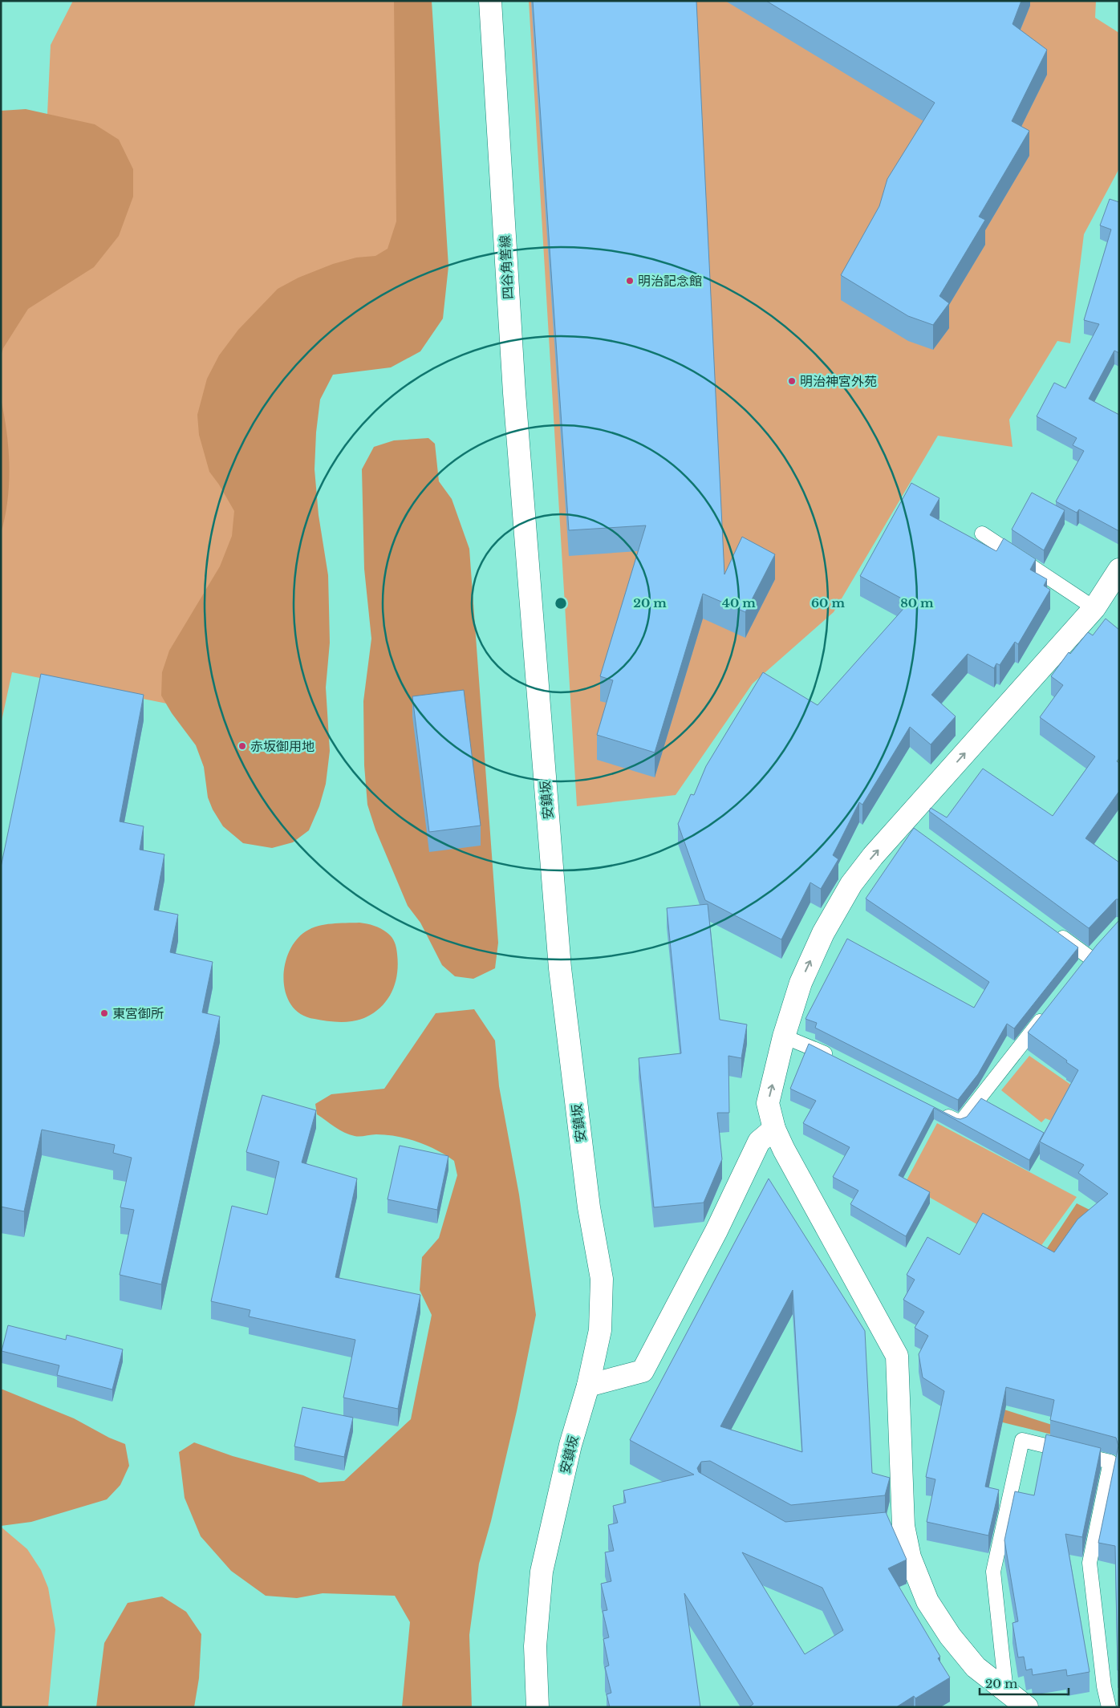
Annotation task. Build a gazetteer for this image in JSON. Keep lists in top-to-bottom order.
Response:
{
  "streets": {
    "main road": ["四谷角筈線", "安鎮坂"]
  },
  "crossings": [
    ["四谷角筈線", "安鎮坂"]
  ],
  "places": [
    "明治記念館",
    "明治神宮外苑",
    "赤坂御用地",
    "東宮御所"
  ],
  "scale_bar": "20 m",
  "rings": [
    "20 m",
    "40 m",
    "60 m",
    "80 m"
  ]
}
